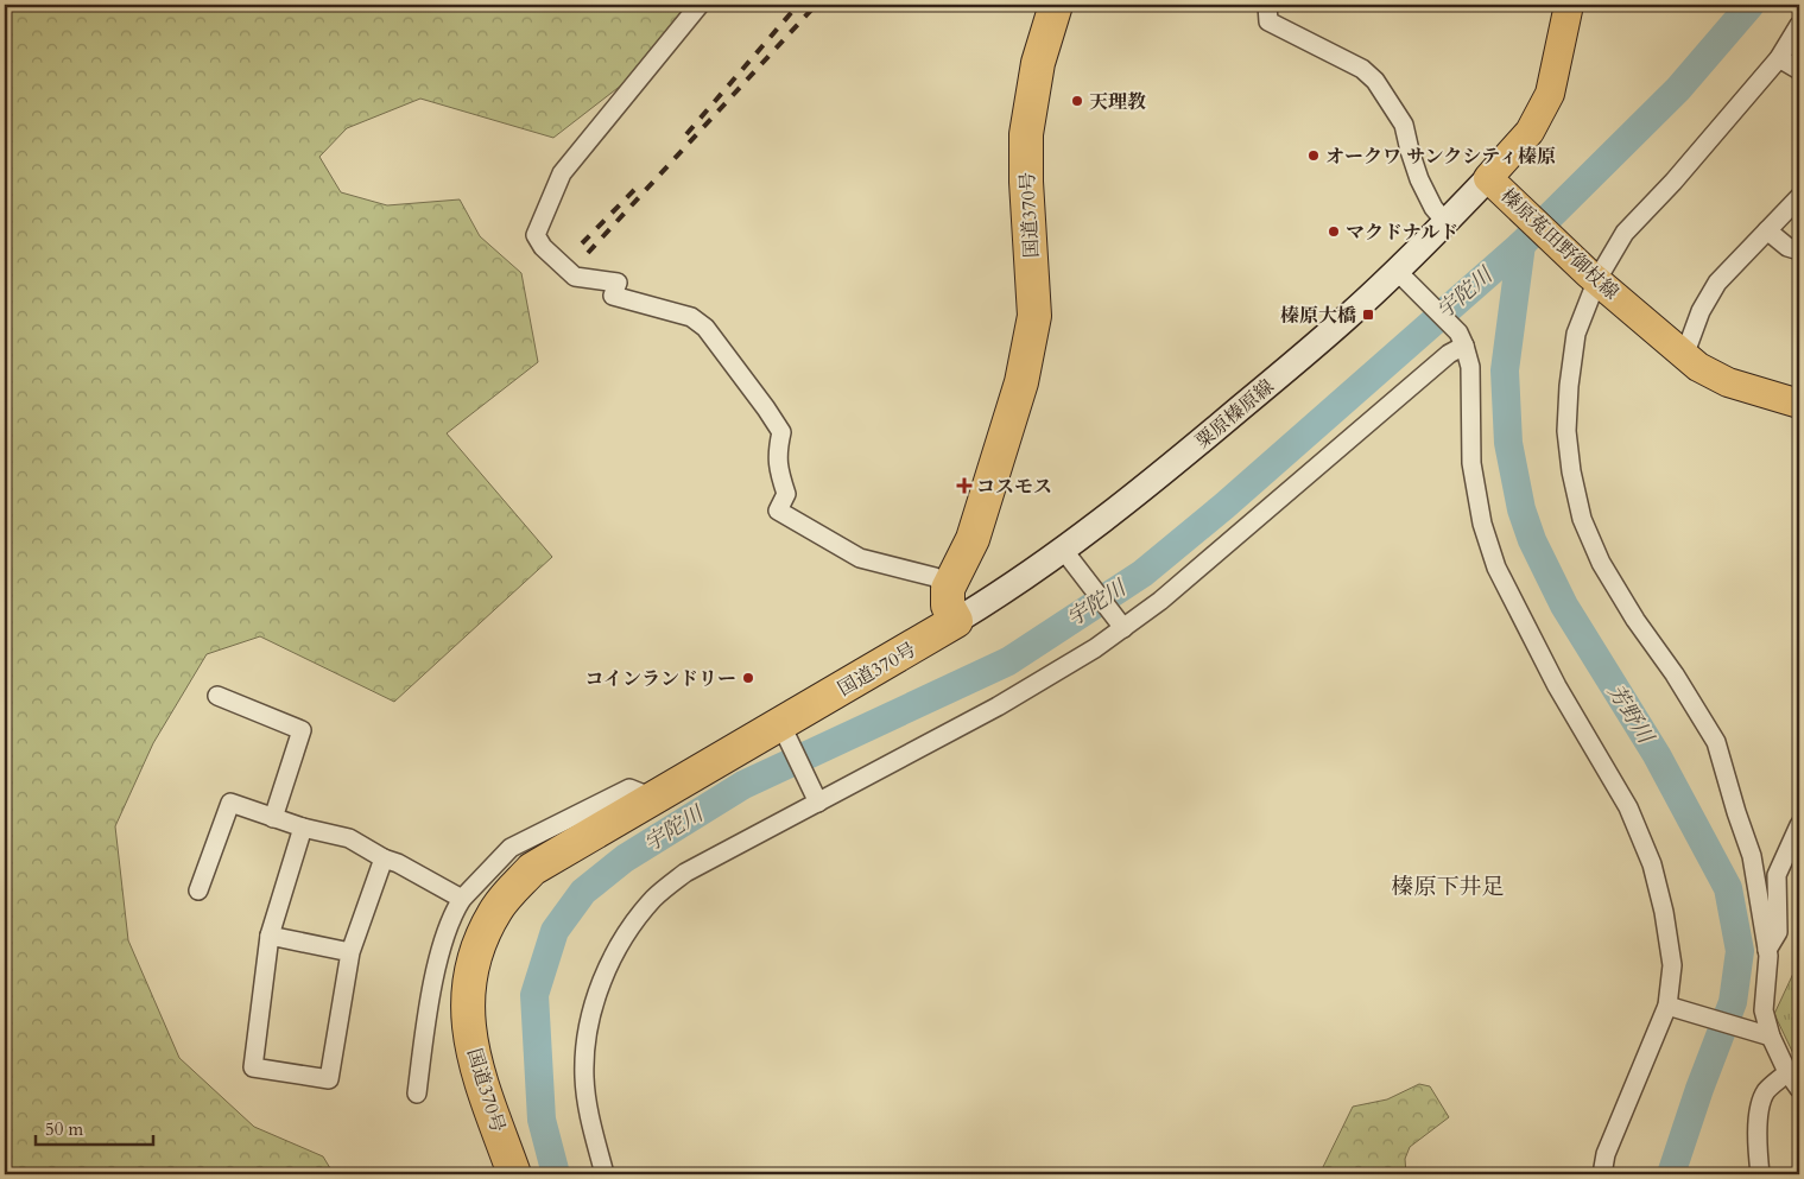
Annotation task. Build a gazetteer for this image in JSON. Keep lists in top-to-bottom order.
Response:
{
  "streets": {
    "highway": ["国道370号"],
    "main road": ["榛原菟田野御杖線", "粟原榛原線"]
  },
  "crossings": [
    ["国道370号", "粟原榛原線"],
    ["榛原菟田野御杖線", "粟原榛原線"]
  ],
  "districts": ["榛原下井足"],
  "water": ["宇陀川", "芳野川"],
  "places": {
    "other": [
      "天理教",
      "オークワ サンクシティ榛原",
      "マクドナルド",
      "コインランドリー"
    ],
    "transit": ["榛原大橋"],
    "health": ["コスモス"]
  },
  "scale_bar": "50 m"
}
